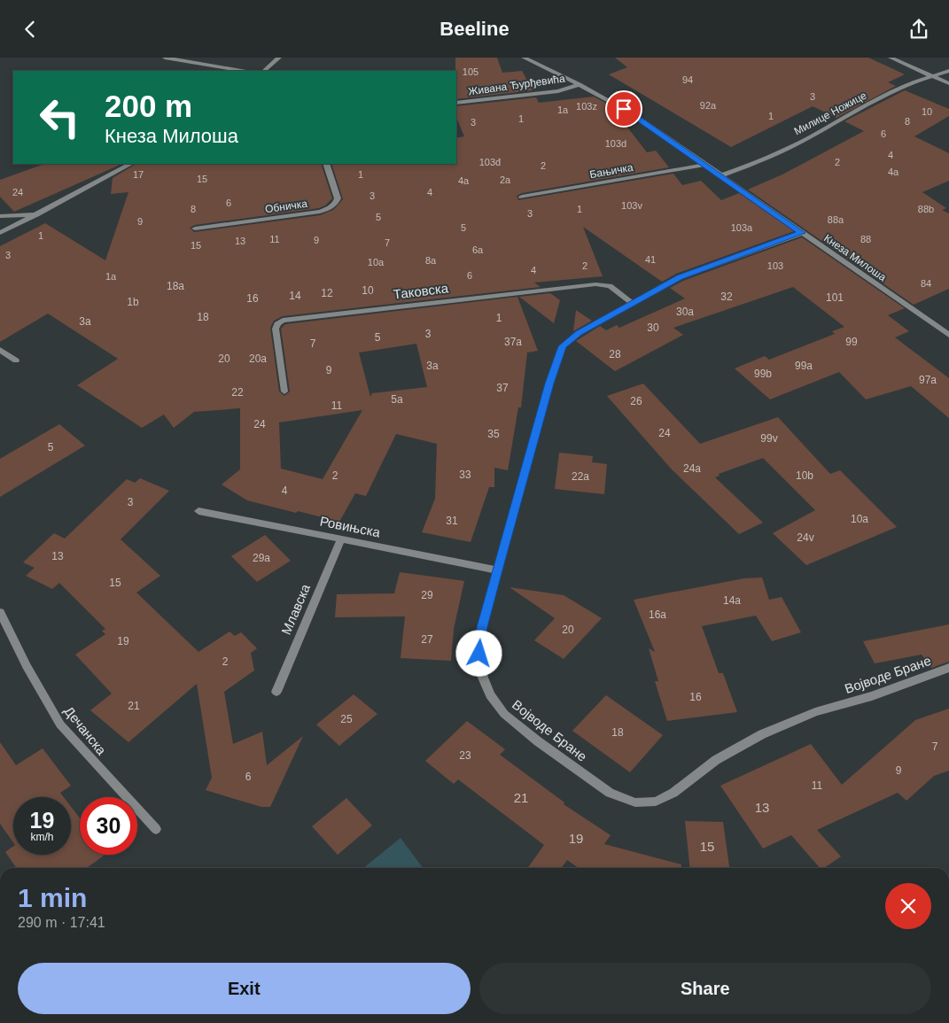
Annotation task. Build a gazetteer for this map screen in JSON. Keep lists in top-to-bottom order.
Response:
{
  "streets": {
    "street": [
      "Живана Ђурђевића",
      "Милице Ножице",
      "Бањичка",
      "Обничка",
      "Кнеза Милоша",
      "Таковска",
      "Ровињска",
      "Млавска",
      "Војводе Бране",
      "Дечанска"
    ]
  },
  "crossings": [
    ["Живана Ђурђевића", "Кнеза Милоша"],
    ["Милице Ножице", "Кнеза Милоша"],
    ["Бањичка", "Кнеза Милоша"],
    ["Кнеза Милоша", "Војводе Бране"],
    ["Таковска", "Војводе Бране"],
    ["Ровињска", "Млавска"],
    ["Ровињска", "Војводе Бране"]
  ],
  "house_numbers": [
    "105",
    "94",
    "3",
    "92a",
    "103z",
    "1a",
    "10",
    "1",
    "1",
    "8",
    "3",
    "6",
    "103d",
    "4",
    "103đ",
    "2",
    "2",
    "4a",
    "17",
    "1",
    "15",
    "2a",
    "4a",
    "24",
    "4",
    "3",
    "6",
    "103v",
    "8",
    "1",
    "88b",
    "3",
    "5",
    "88a",
    "9",
    "5",
    "103a",
    "1",
    "11",
    "88",
    "9",
    "13",
    "7",
    "15",
    "6a",
    "3",
    "41",
    "8a",
    "10a",
    "2",
    "103",
    "4",
    "6",
    "1a",
    "84",
    "18a",
    "10",
    "12",
    "14",
    "32",
    "101",
    "16",
    "1b",
    "30a",
    "18",
    "1",
    "3a",
    "30",
    "3",
    "5",
    "37a",
    "99",
    "7",
    "28",
    "20",
    "20a",
    "3a",
    "99a",
    "9",
    "99b",
    "97a",
    "37",
    "22",
    "5a",
    "26",
    "11",
    "24",
    "24",
    "35",
    "99v",
    "5",
    "24a",
    "33",
    "2",
    "10b",
    "22a",
    "4",
    "3",
    "10a",
    "31",
    "24v",
    "13",
    "29a",
    "15",
    "29",
    "14a",
    "16a",
    "20",
    "27",
    "19",
    "2",
    "16",
    "21",
    "25",
    "18",
    "7",
    "23",
    "9",
    "6",
    "11",
    "21",
    "13",
    "19",
    "15"
  ],
  "page": {
    "header": "Beeline",
    "turn": ["200 m", "Кнеза Милоша"],
    "speed": "19 km/h",
    "limit": "30",
    "heading": ["1 min", "290 m · 17:41"],
    "buttons": ["Exit", "Share"]
  }
}
